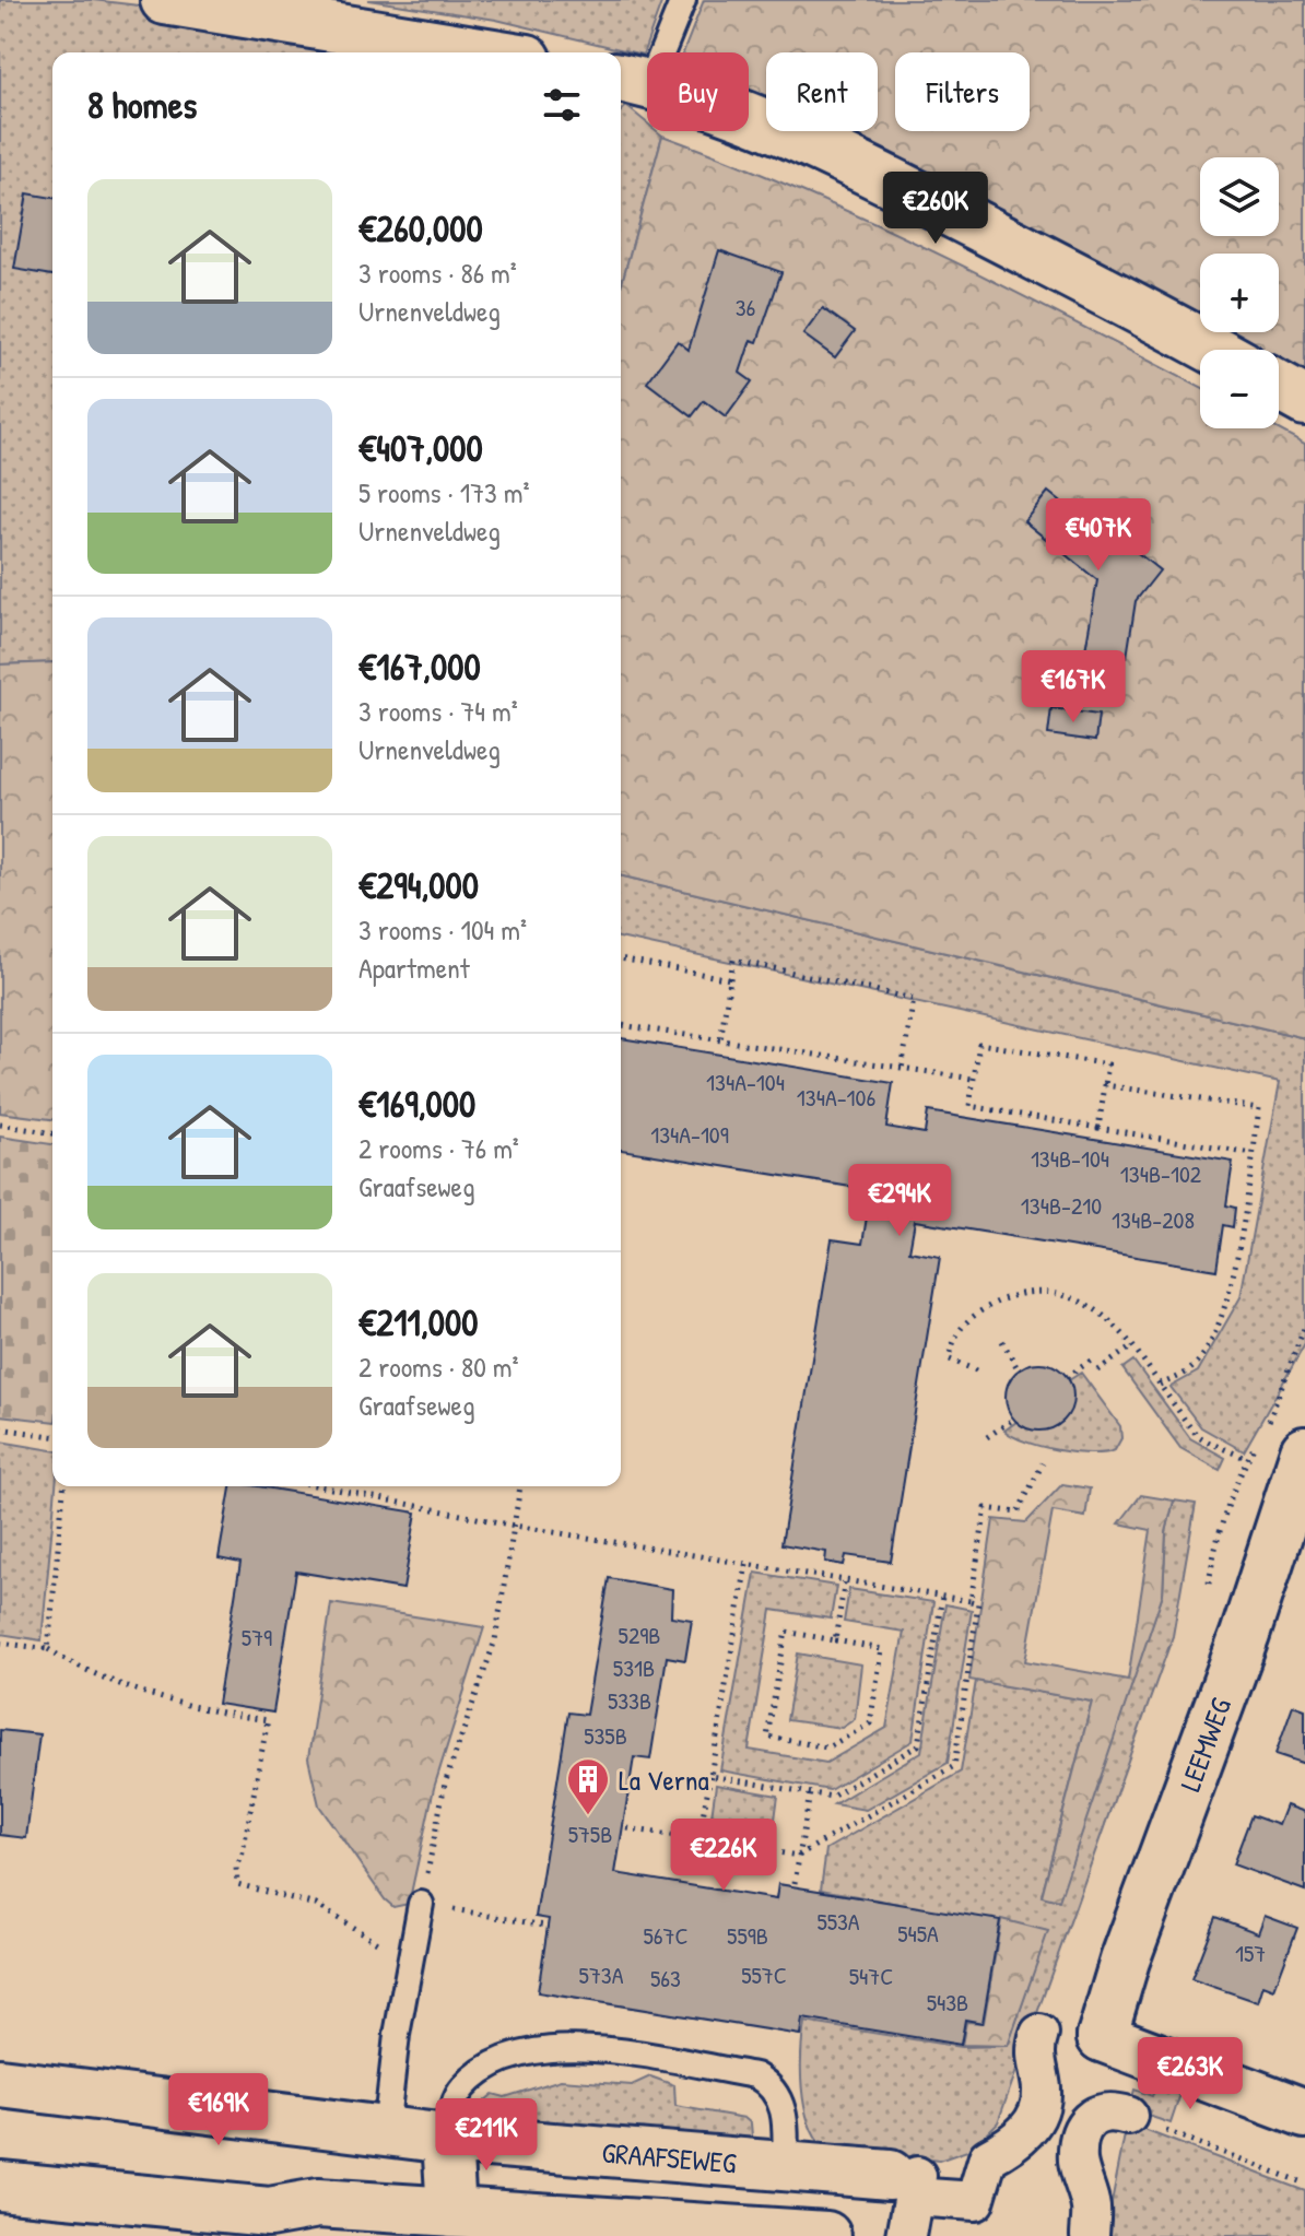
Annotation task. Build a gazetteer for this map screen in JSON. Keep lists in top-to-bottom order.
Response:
{
  "streets": {
    "street": ["LEEMWEG", "GRAAFSEWEG"]
  },
  "places": {
    "building": ["La Verna"]
  },
  "house_numbers": [
    "36",
    "134A-104",
    "134A-106",
    "134A-109",
    "134B-104",
    "134B-102",
    "134B-210",
    "134B-208",
    "529B",
    "579",
    "531B",
    "533B",
    "535B",
    "575B",
    "553A",
    "545A",
    "567C",
    "559B",
    "157",
    "573A",
    "557C",
    "547C",
    "563",
    "543B"
  ],
  "page": {
    "chip": ["Buy", "Rent", "Filters"],
    "heading": "8 homes",
    "map_buttons": ["+", "−"],
    "list": [
      {
        "name": "€260,000",
        "note": "3 rooms · 86 m² · Urnenveldweg"
      },
      {
        "name": "€407,000",
        "note": "5 rooms · 173 m² · Urnenveldweg"
      },
      {
        "name": "€167,000",
        "note": "3 rooms · 74 m² · Urnenveldweg"
      },
      {
        "name": "€294,000",
        "note": "3 rooms · 104 m² · Apartment"
      },
      {
        "name": "€169,000",
        "note": "2 rooms · 76 m² · Graafseweg"
      },
      {
        "name": "€211,000",
        "note": "2 rooms · 80 m² · Graafseweg"
      }
    ],
    "price": [
      "€260K",
      "€407K",
      "€167K",
      "€294K",
      "€226K",
      "€263K",
      "€169K",
      "€211K"
    ]
  }
}
